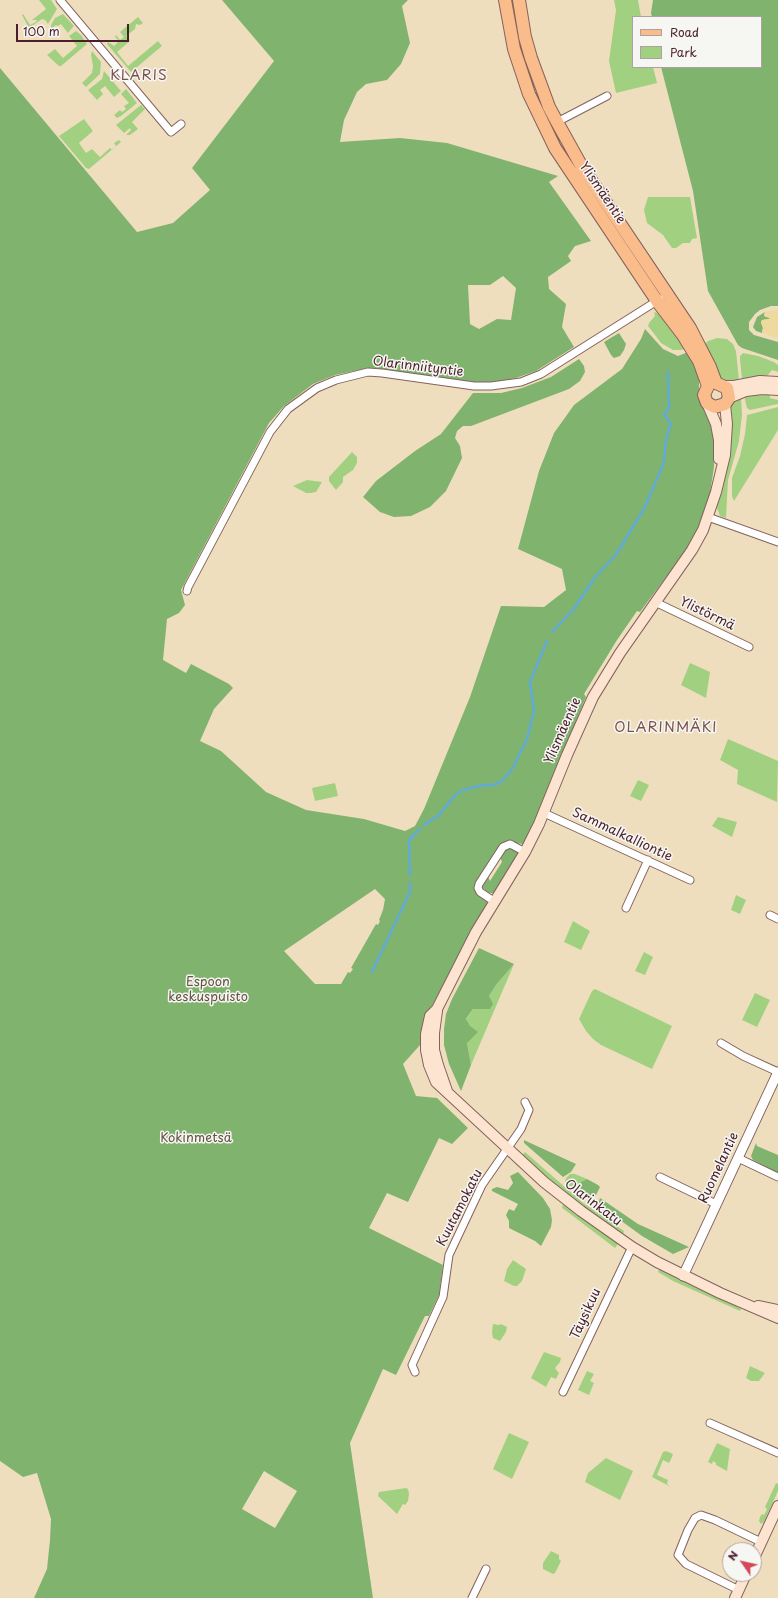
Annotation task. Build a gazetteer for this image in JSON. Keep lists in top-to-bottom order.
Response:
{
  "streets": {
    "main road": ["Ylismäentie", "Olarinkatu"],
    "street": [
      "Olarinniityntie",
      "Ylistörmä",
      "Sammalkalliontie",
      "Ruomelantie",
      "Kuutamokatu",
      "Täysikuu"
    ]
  },
  "crossings": [
    ["Ylismäentie", "Olarinniityntie"],
    ["Ylismäentie", "Ylistörmä"],
    ["Ylismäentie", "Sammalkalliontie"],
    ["Ylismäentie", "Olarinkatu"],
    ["Ruomelantie", "Olarinkatu"],
    ["Olarinkatu", "Kuutamokatu"],
    ["Olarinkatu", "Täysikuu"]
  ],
  "districts": ["KLARIS", "OLARINMÄKI"],
  "parks": ["Espoon keskuspuisto", "Kokinmetsä"],
  "legend": ["Road", "Park"],
  "scale_bar": "100 m",
  "north": "top left"
}
